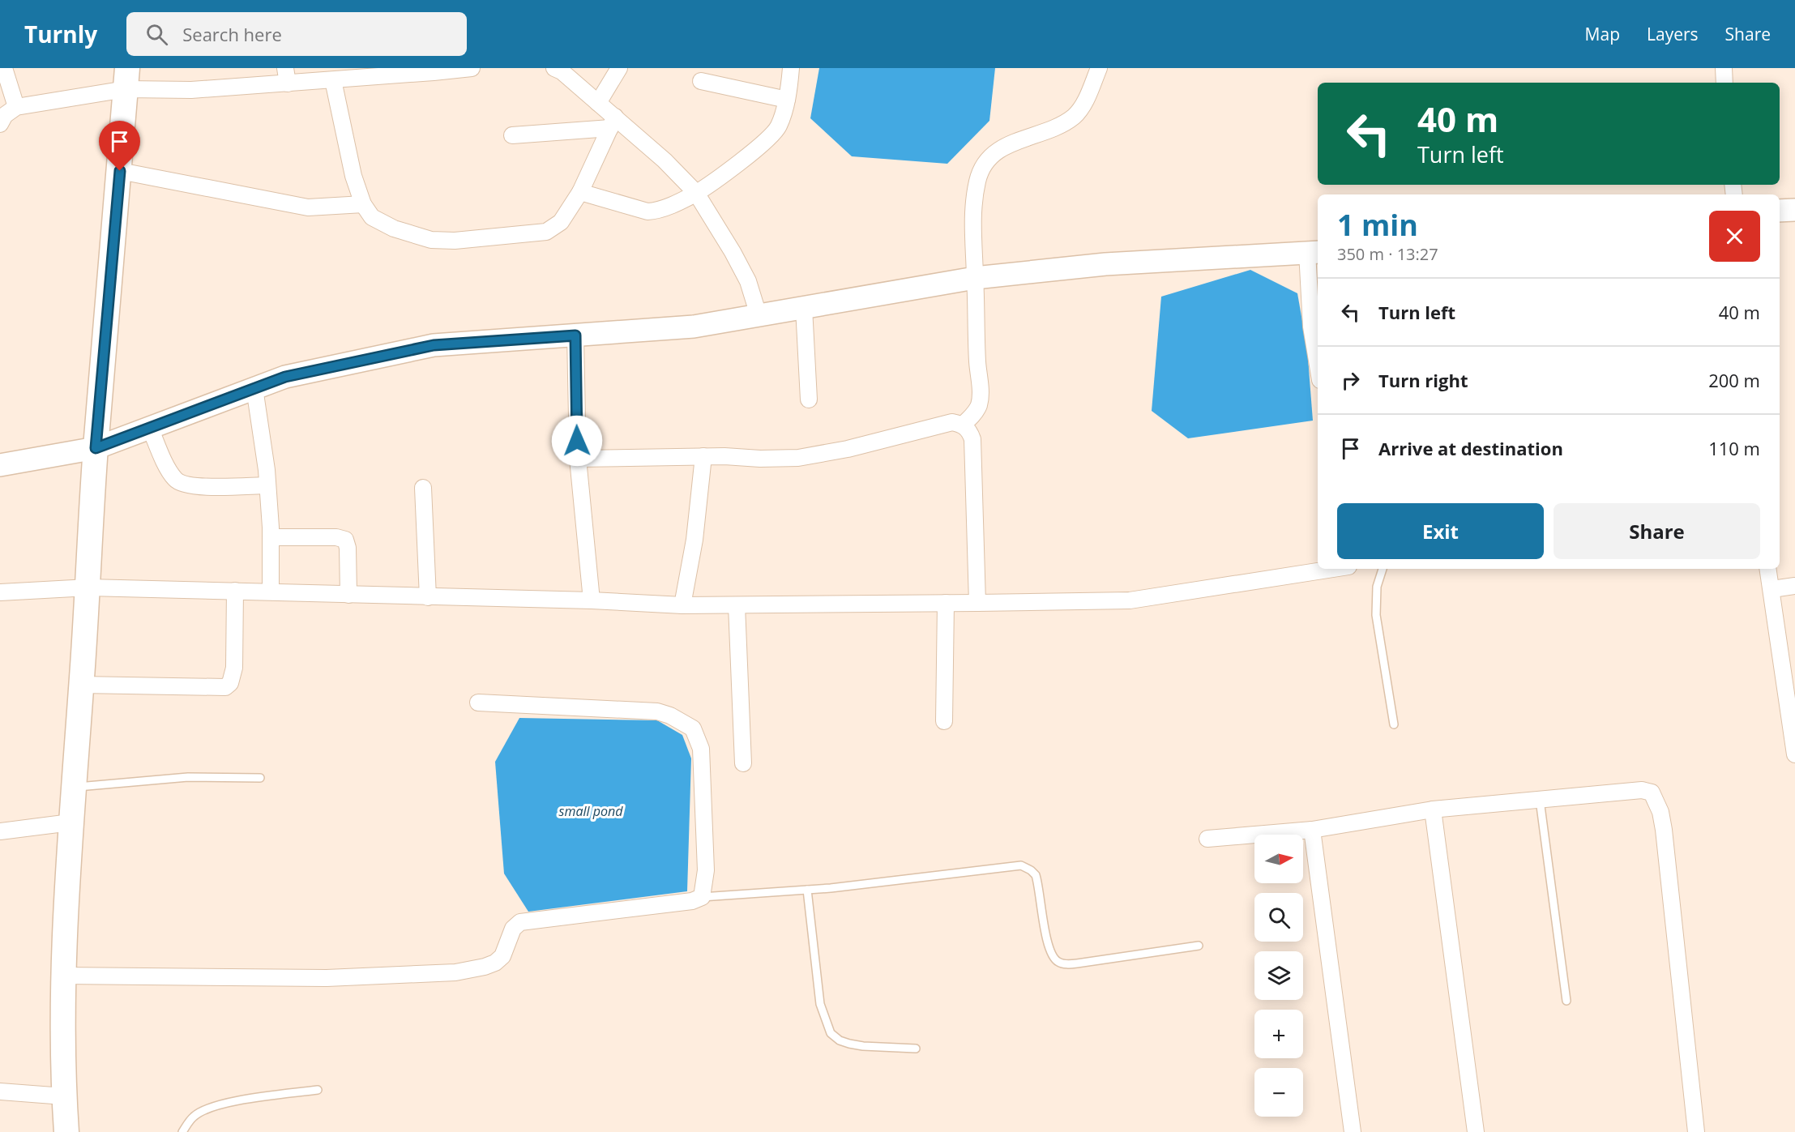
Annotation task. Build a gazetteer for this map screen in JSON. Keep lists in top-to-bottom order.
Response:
{
  "water": ["small pond"],
  "north": "right",
  "page": {
    "header": "Turnly",
    "search": "Search here",
    "nav": ["Map", "Layers", "Share"],
    "turn": ["40 m", "Turn left"],
    "heading": ["1 min", "350 m · 13:27"],
    "list": [
      {
        "name": "Turn left",
        "value": "40 m"
      },
      {
        "name": "Turn right",
        "value": "200 m"
      },
      {
        "name": "Arrive at destination",
        "value": "110 m"
      }
    ],
    "buttons": ["Exit", "Share"],
    "map_buttons": ["+", "−"]
  }
}
